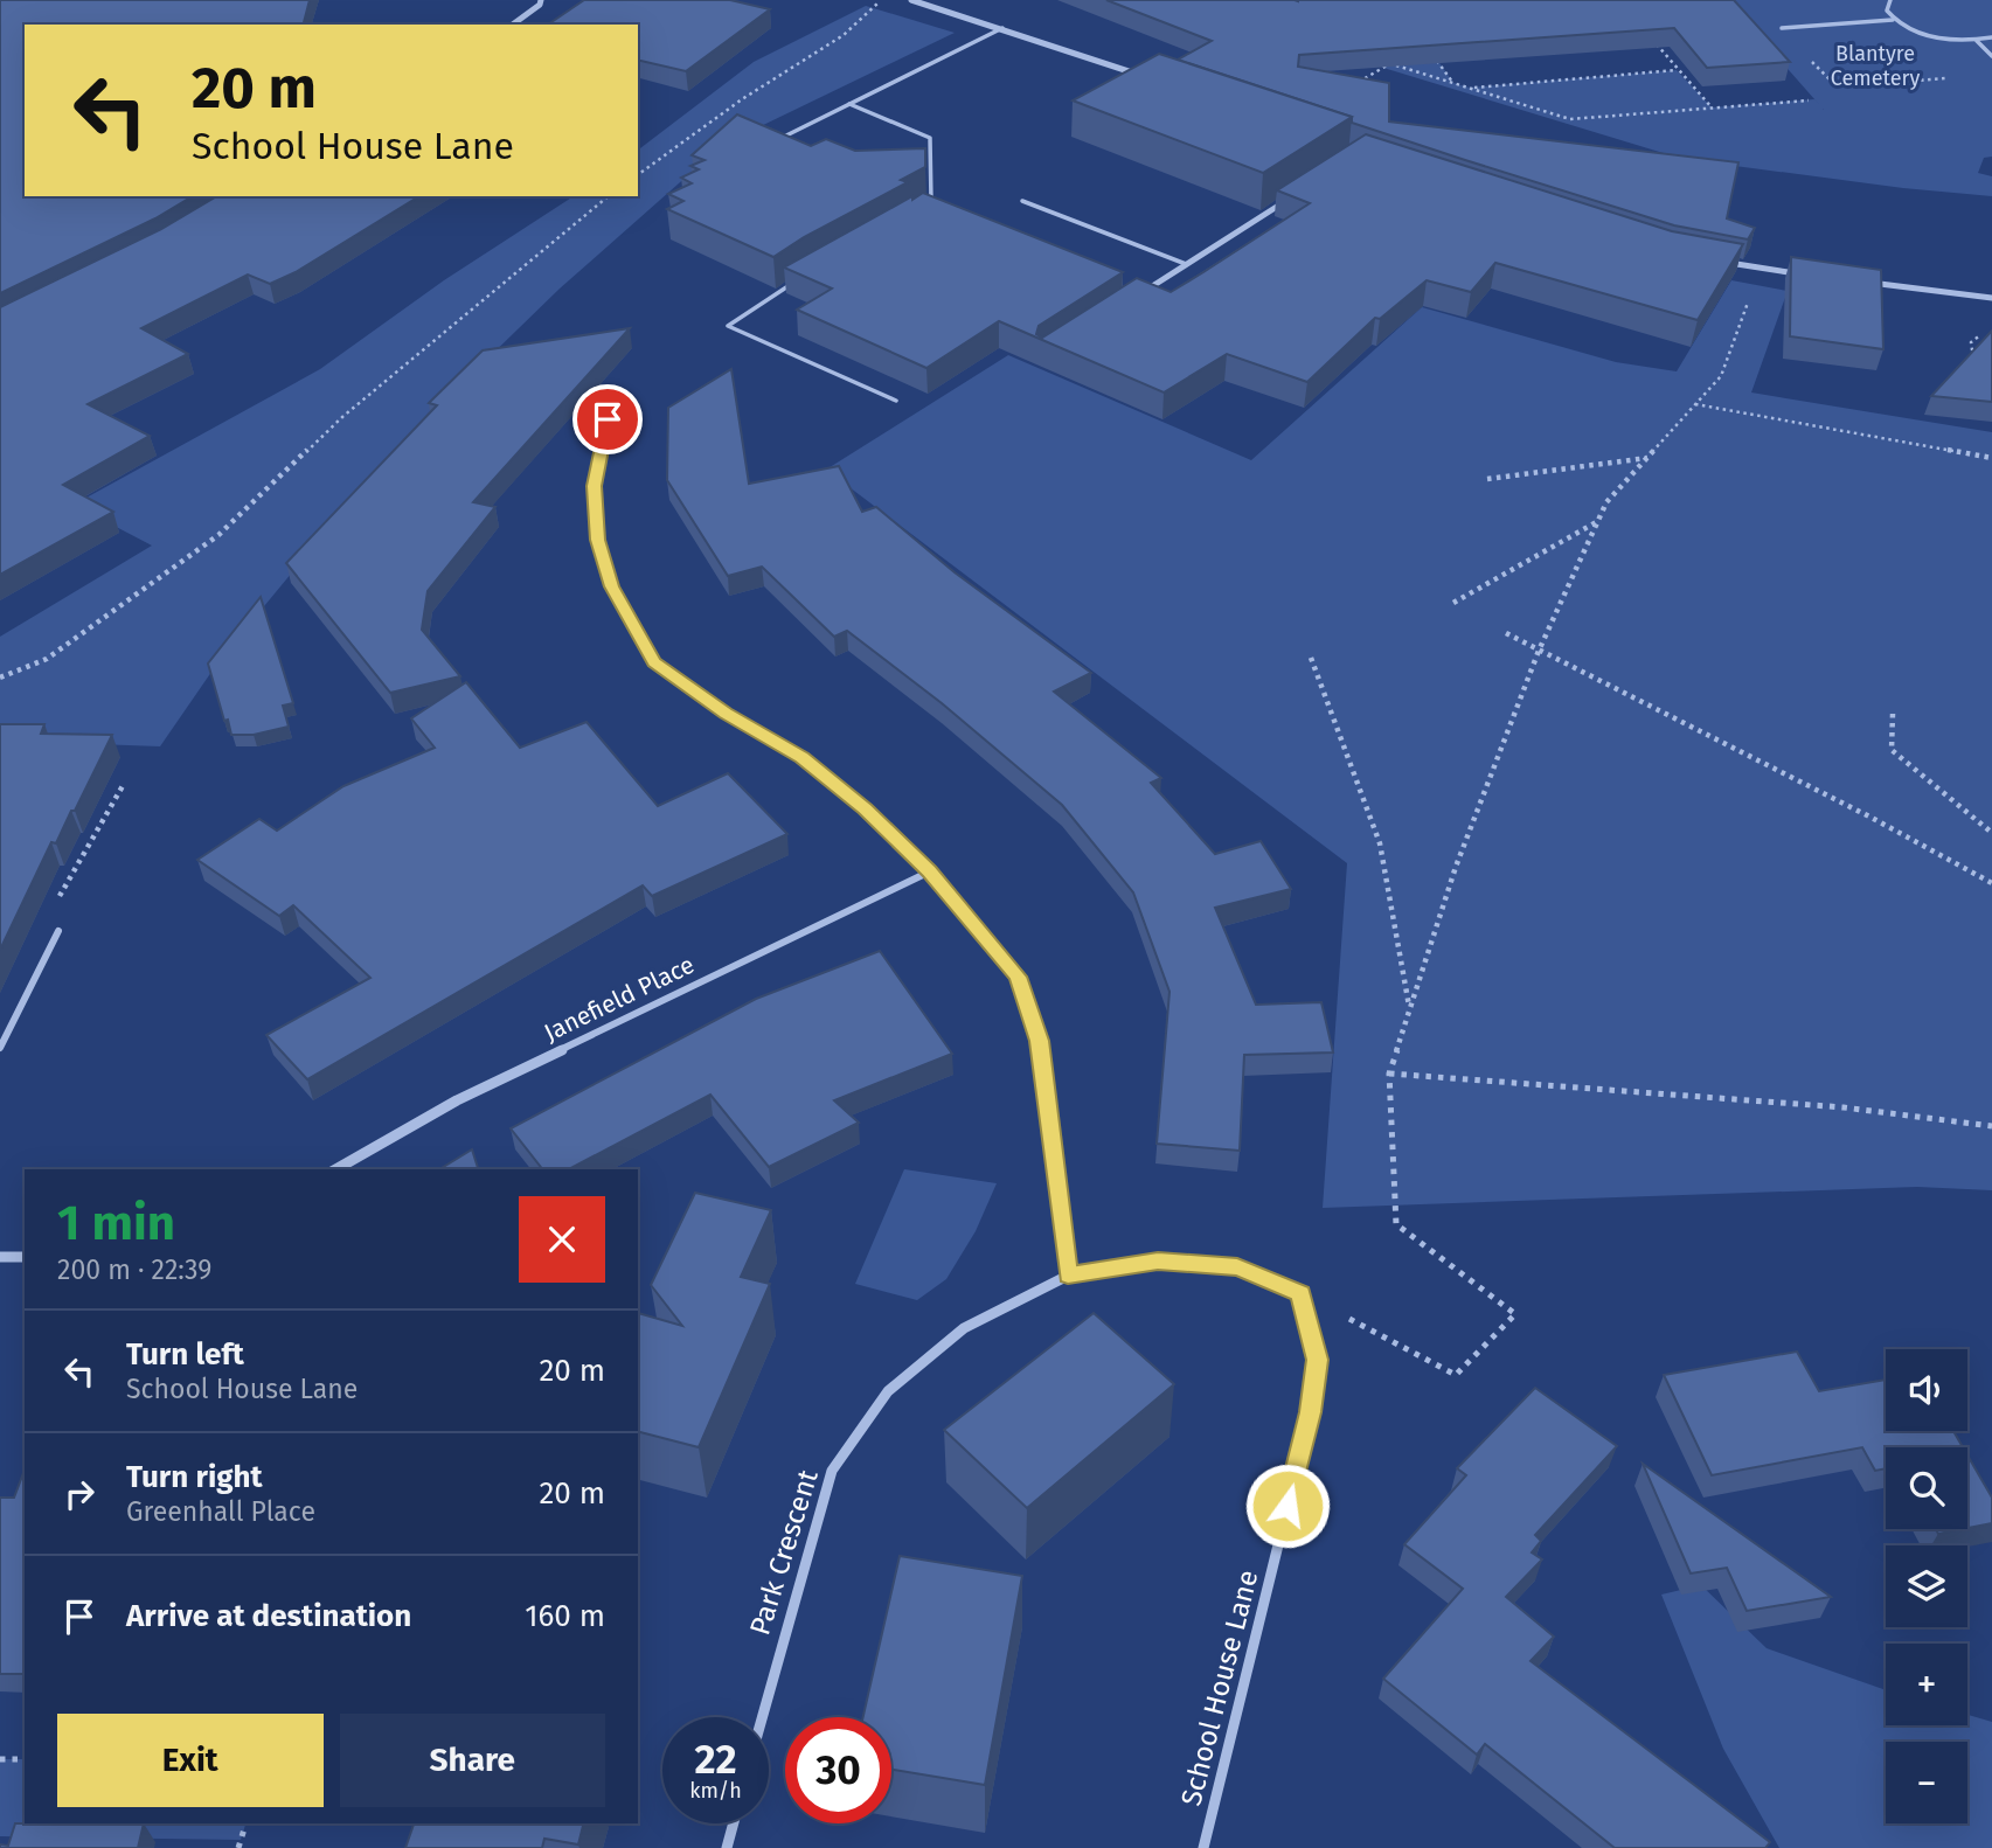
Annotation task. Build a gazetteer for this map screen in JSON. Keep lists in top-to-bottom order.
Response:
{
  "streets": {
    "street": ["Janefield Place", "Park Crescent", "School House Lane"]
  },
  "parks": ["Blantyre Cemetery"],
  "page": {
    "turn": ["20 m", "School House Lane"],
    "heading": ["1 min", "200 m · 22:39"],
    "list": [
      {
        "name": "Turn left",
        "note": "School House Lane",
        "value": "20 m"
      },
      {
        "name": "Turn right",
        "note": "Greenhall Place",
        "value": "20 m"
      },
      {
        "name": "Arrive at destination",
        "value": "160 m"
      }
    ],
    "map_buttons": ["+", "−"],
    "buttons": ["Exit", "Share"],
    "speed": "22 km/h",
    "limit": "30"
  }
}
